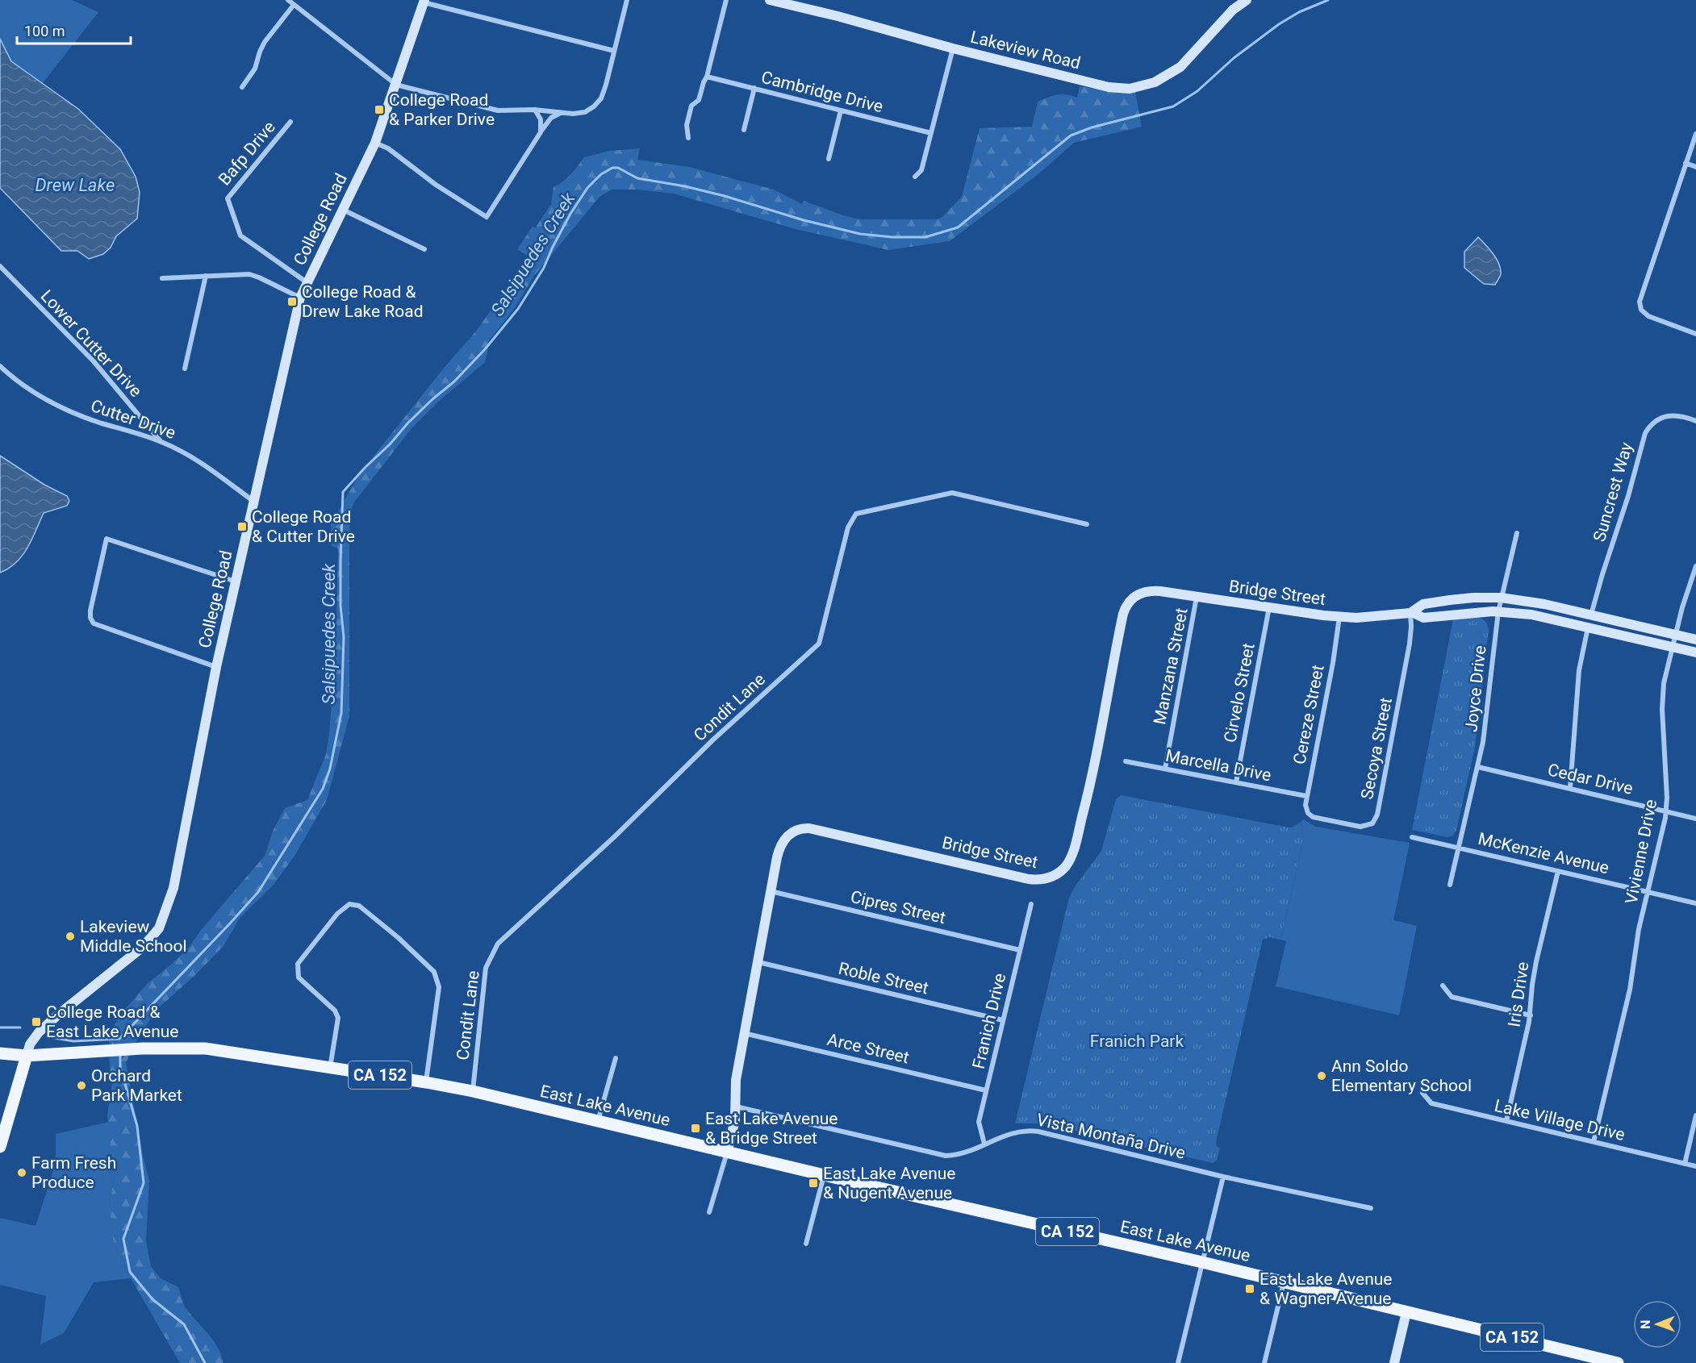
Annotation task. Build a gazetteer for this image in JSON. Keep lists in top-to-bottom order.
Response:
{
  "streets": {
    "main road": ["CA 152", "East Lake Avenue"],
    "street": [
      "Lakeview Road",
      "Cambridge Drive",
      "Bafp Drive",
      "College Road",
      "Lower Cutter Drive",
      "Cutter Drive",
      "Suncrest Way",
      "Bridge Street",
      "Manzana Street",
      "Joyce Drive",
      "Cirvelo Street",
      "Condit Lane",
      "Cereze Street",
      "Secoya Street",
      "Marcella Drive",
      "Cedar Drive",
      "Vivienne Drive",
      "McKenzie Avenue",
      "Cipres Street",
      "Roble Street",
      "Iris Drive",
      "Franich Drive",
      "Arce Street",
      "Lake Village Drive",
      "Vista Montaña Drive"
    ]
  },
  "crossings": [
    ["Bafp Drive", "College Road"],
    ["College Road", "Cutter Drive"],
    ["College Road", "East Lake Avenue"],
    ["Lower Cutter Drive", "Cutter Drive"],
    ["Suncrest Way", "Bridge Street"],
    ["Bridge Street", "Manzana Street"],
    ["Bridge Street", "Joyce Drive"],
    ["Bridge Street", "Cirvelo Street"],
    ["Bridge Street", "Cereze Street"],
    ["Bridge Street", "Secoya Street"],
    ["Bridge Street", "Vivienne Drive"],
    ["Bridge Street", "Cipres Street"],
    ["Bridge Street", "Roble Street"],
    ["Bridge Street", "Arce Street"],
    ["Bridge Street", "East Lake Avenue"],
    ["Bridge Street", "Vista Montaña Drive"],
    ["Manzana Street", "Marcella Drive"],
    ["Joyce Drive", "Cedar Drive"],
    ["Joyce Drive", "McKenzie Avenue"],
    ["Cirvelo Street", "Marcella Drive"],
    ["Condit Lane", "East Lake Avenue"],
    ["Cereze Street", "Secoya Street"],
    ["Cereze Street", "Marcella Drive"],
    ["Cedar Drive", "Vivienne Drive"],
    ["Vivienne Drive", "McKenzie Avenue"],
    ["Vivienne Drive", "Lake Village Drive"],
    ["McKenzie Avenue", "Iris Drive"],
    ["Cipres Street", "Franich Drive"],
    ["Roble Street", "Franich Drive"],
    ["Iris Drive", "Lake Village Drive"],
    ["Franich Drive", "Arce Street"],
    ["Franich Drive", "Vista Montaña Drive"]
  ],
  "water": ["Drew Lake", "Salsipuedes Creek"],
  "parks": ["Franich Park"],
  "places": {
    "transit": [
      "College Road & Parker Drive",
      "College Road & Drew Lake Road",
      "College Road & Cutter Drive",
      "College Road & East Lake Avenue",
      "East Lake Avenue & Bridge Street",
      "East Lake Avenue & Nugent Avenue",
      "East Lake Avenue & Wagner Avenue"
    ],
    "other": [
      "Lakeview Middle School",
      "Ann Soldo Elementary School",
      "Orchard Park Market",
      "Farm Fresh Produce"
    ]
  },
  "scale_bar": "100 m",
  "north": "left"
}
